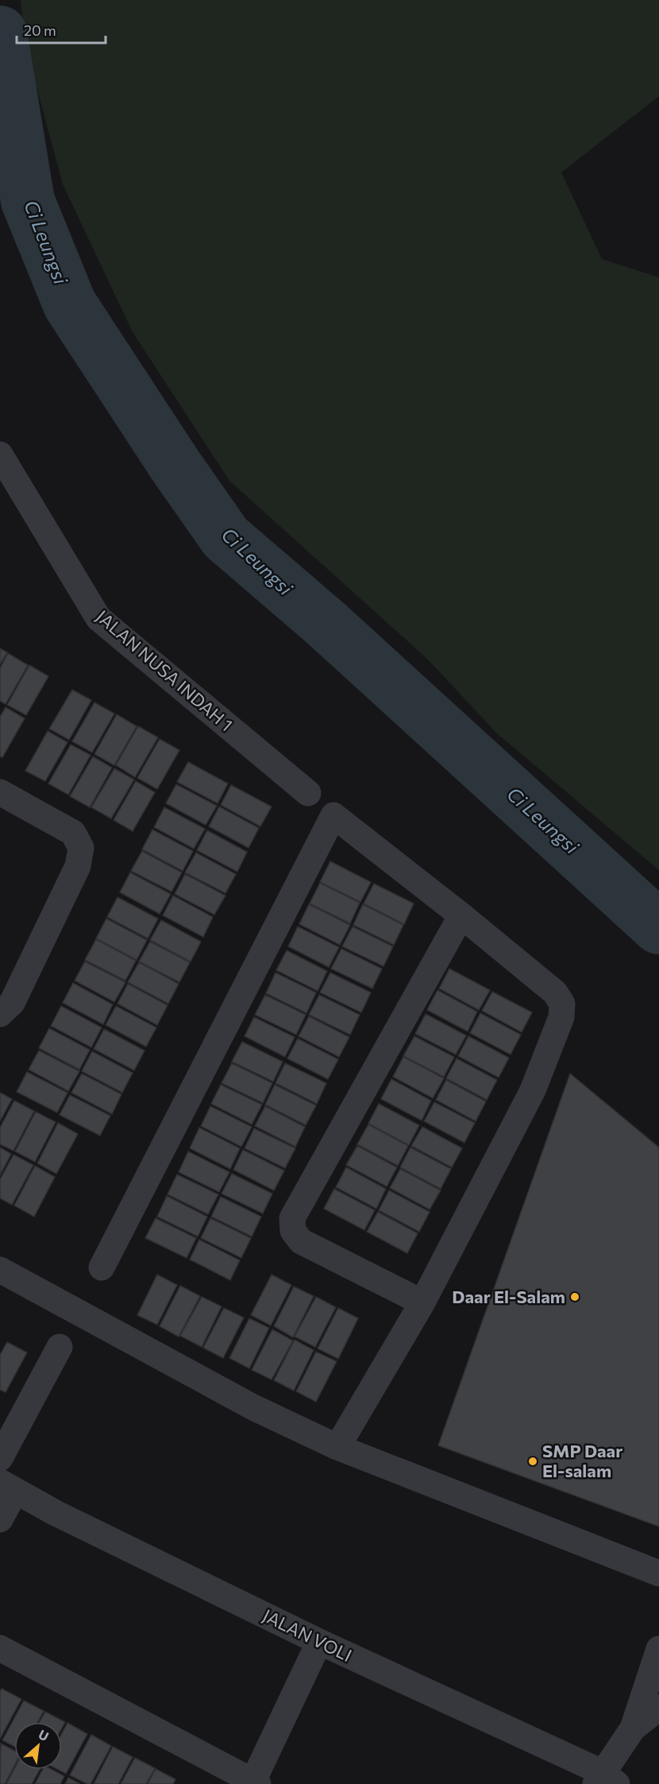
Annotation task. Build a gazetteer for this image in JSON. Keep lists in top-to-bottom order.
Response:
{
  "streets": {
    "street": ["JALAN NUSA INDAH 1", "JALAN VOLI"]
  },
  "water": ["Ci Leungsi"],
  "places": ["Daar El-Salam", "SMP Daar El-salam"],
  "scale_bar": "20 m",
  "north": "top right"
}
